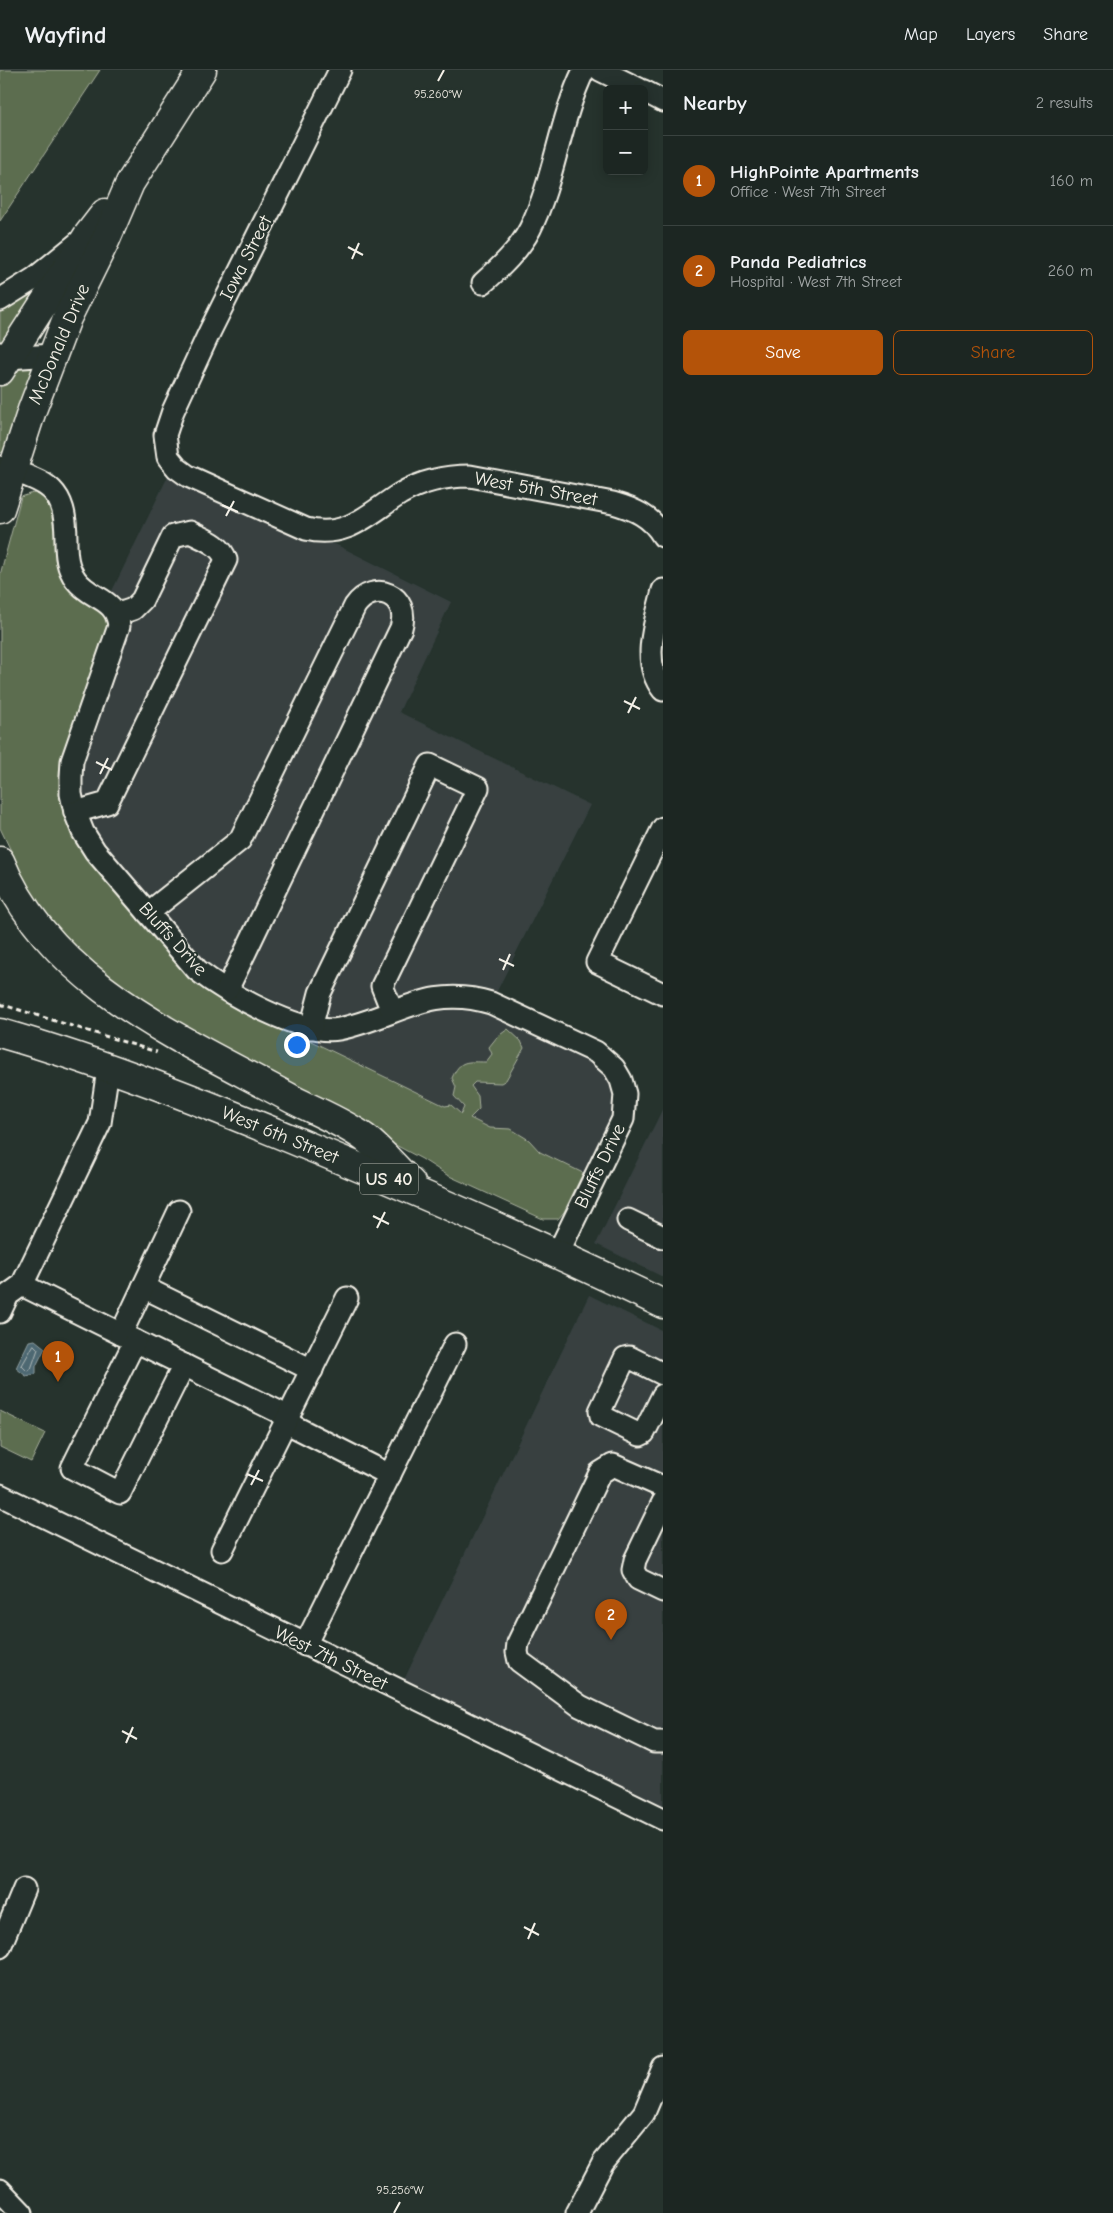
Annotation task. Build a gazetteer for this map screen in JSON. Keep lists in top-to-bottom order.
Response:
{
  "streets": {
    "highway": ["McDonald Drive", "West 6th Street", "US 40"],
    "street": [
      "Iowa Street",
      "West 5th Street",
      "Bluffs Drive",
      "West 7th Street"
    ]
  },
  "crossings": [
    ["Iowa Street", "West 5th Street"],
    ["Bluffs Drive", "West 6th Street"]
  ],
  "page": {
    "header": "Wayfind",
    "nav": ["Map", "Layers", "Share"],
    "heading": ["Nearby", "2 results"],
    "map_buttons": ["+", "−"],
    "list": [
      {
        "mark": "1",
        "name": "HighPointe Apartments",
        "note": "Office · West 7th Street",
        "value": "160 m"
      },
      {
        "mark": "2",
        "name": "Panda Pediatrics",
        "note": "Hospital · West 7th Street",
        "value": "260 m"
      }
    ],
    "buttons": ["Save", "Share"],
    "pins": ["1", "2"]
  },
  "coordinates": ["95.260°W", "95.256°W"]
}
